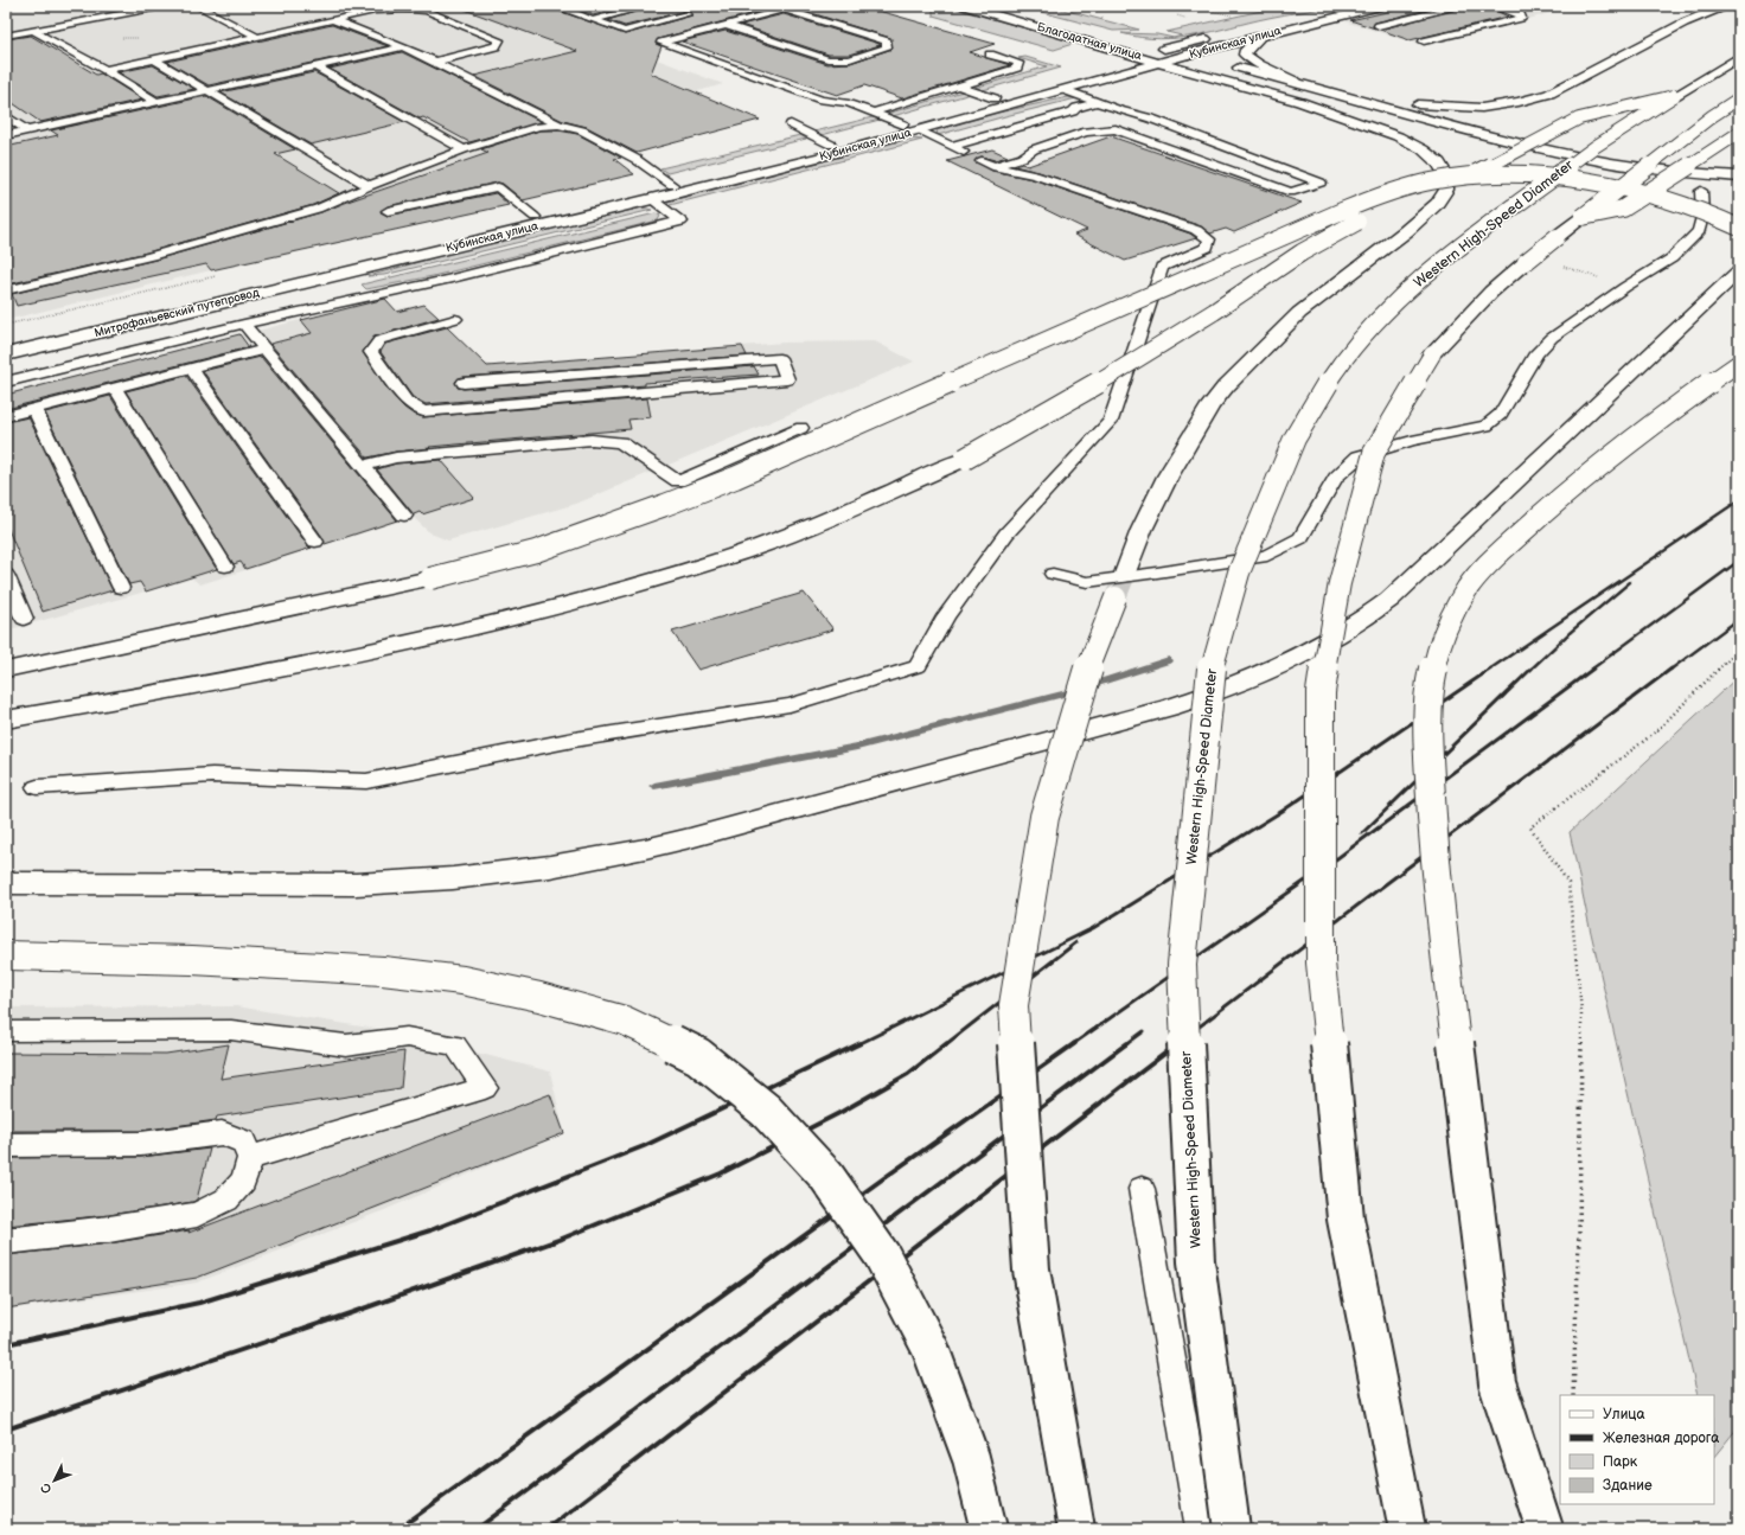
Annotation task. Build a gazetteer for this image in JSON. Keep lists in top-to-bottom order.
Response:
{
  "streets": {
    "main road": [
      "Благодатная улица",
      "Кубинская улица",
      "Western High-Speed Diameter",
      "Митрофаньевский путепровод"
    ]
  },
  "crossings": [
    ["Благодатная улица", "Кубинская улица"],
    ["Кубинская улица", "Митрофаньевский путепровод"]
  ],
  "legend": [
    "Улица",
    "Железная дорога",
    "Парк",
    "Здание"
  ],
  "north": "bottom left"
}
